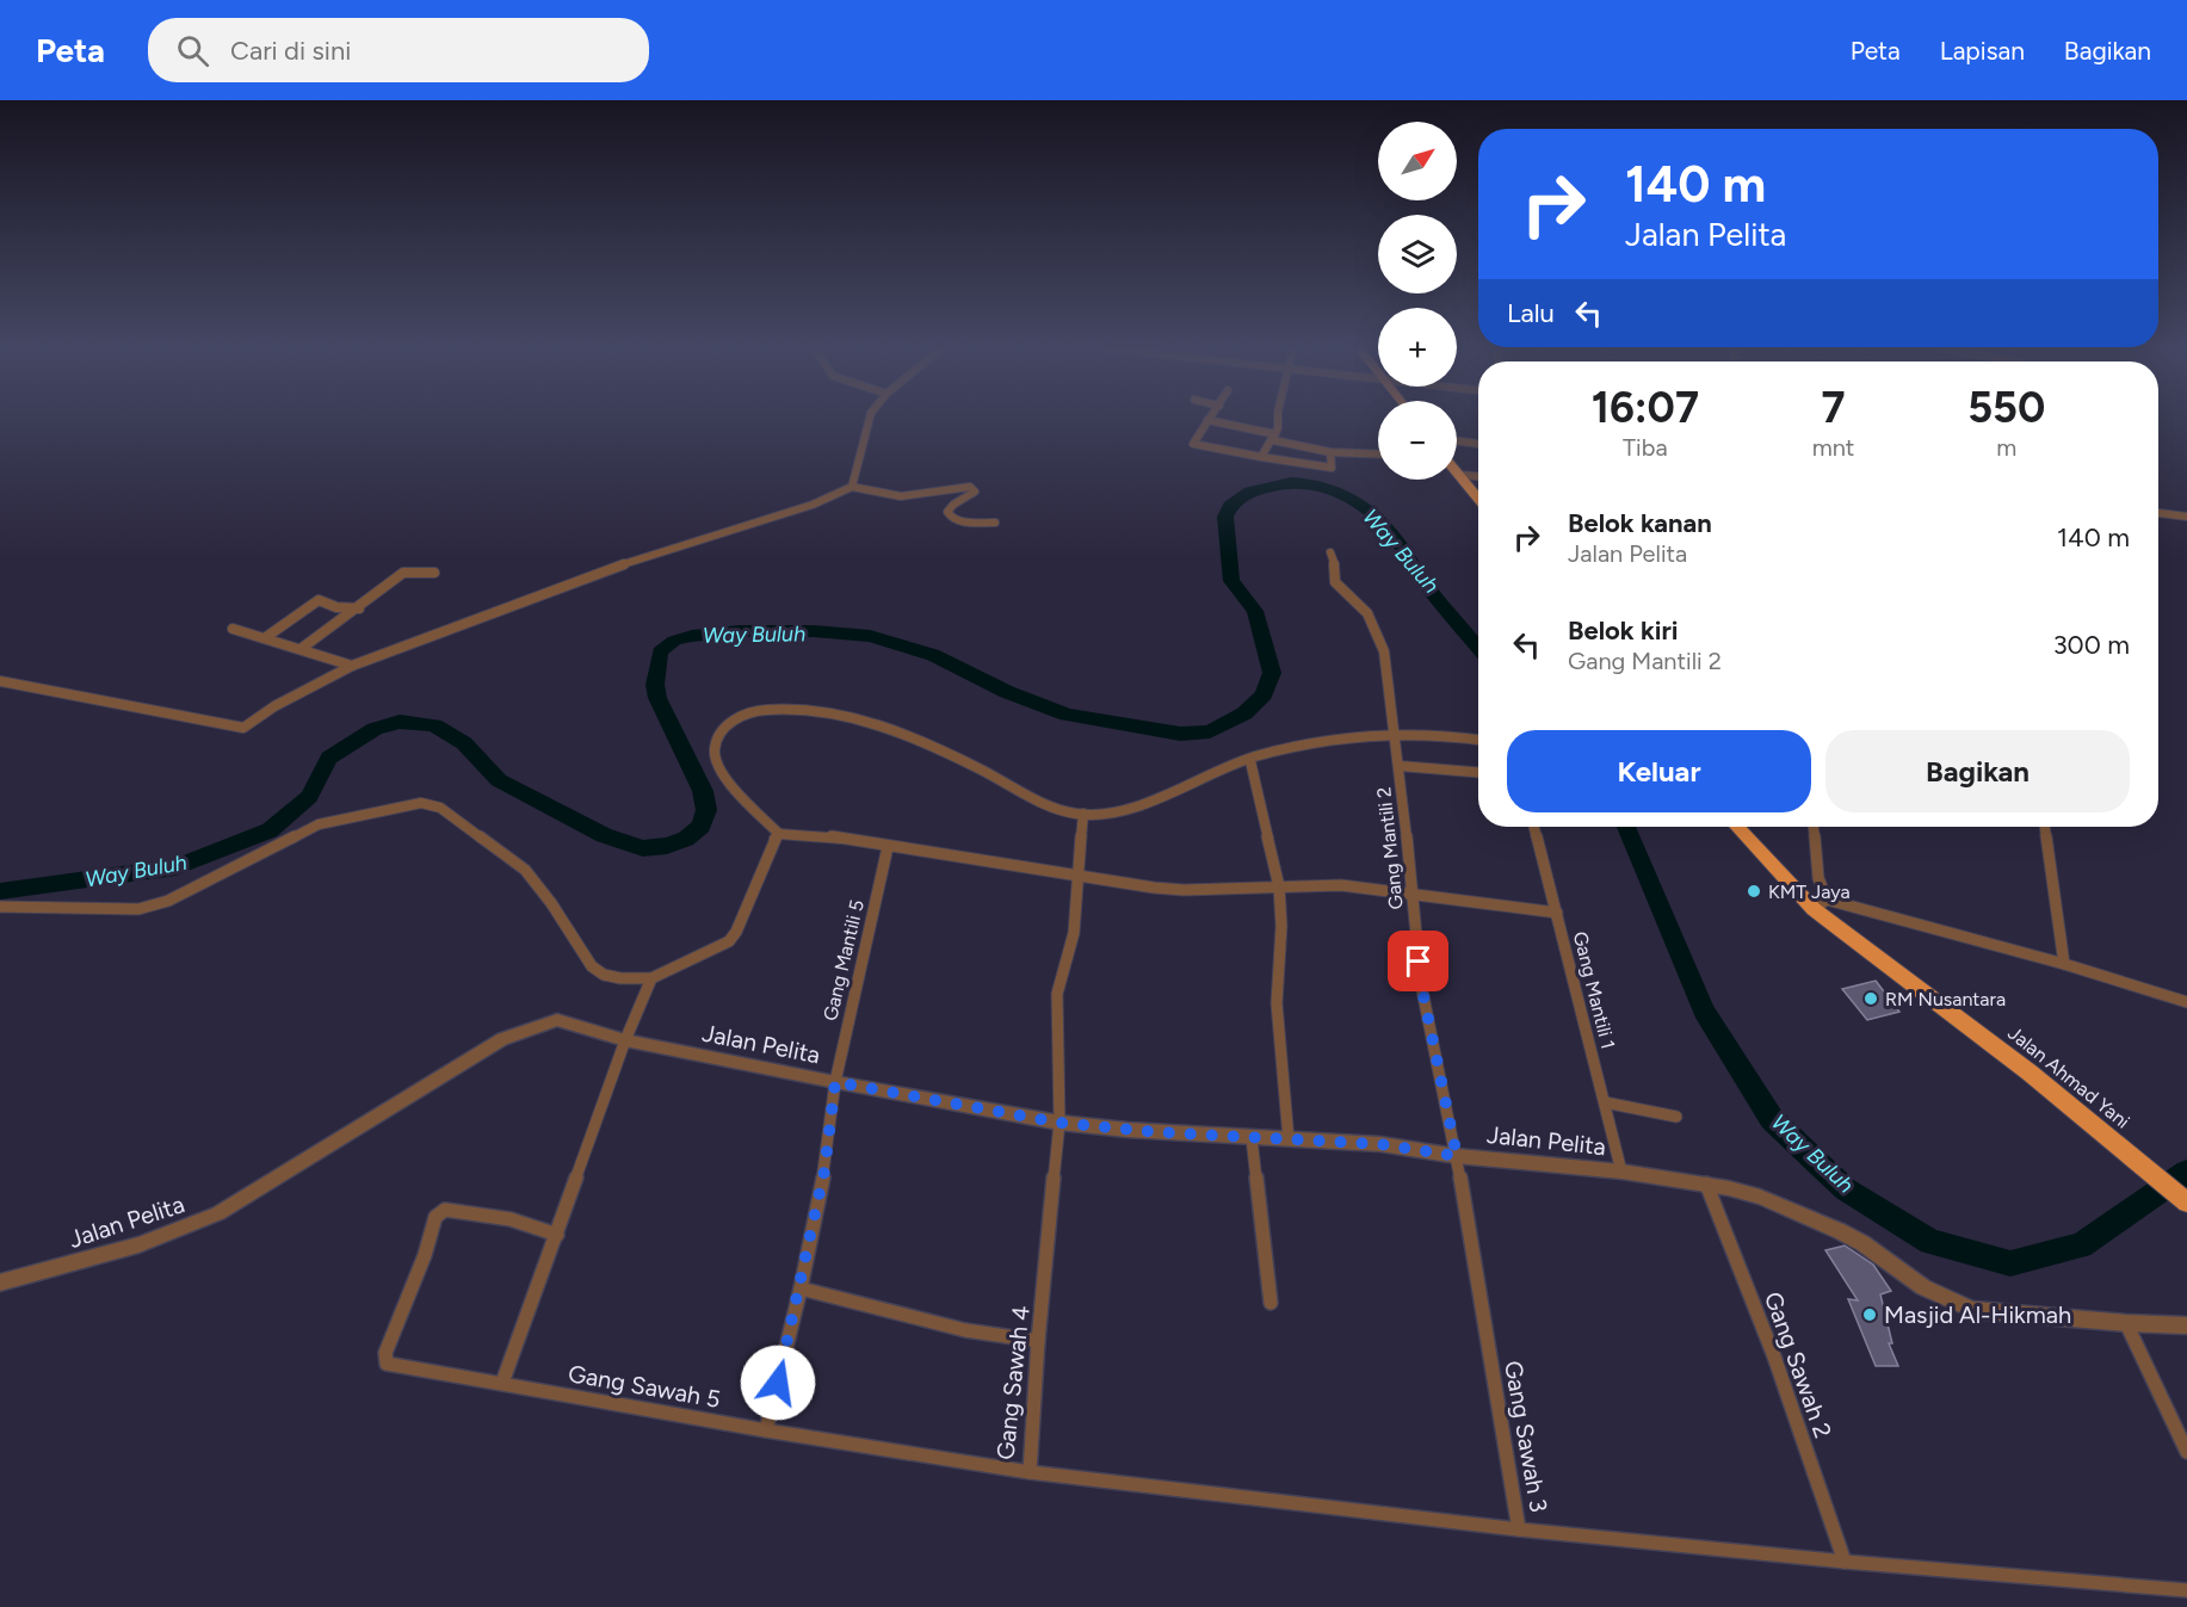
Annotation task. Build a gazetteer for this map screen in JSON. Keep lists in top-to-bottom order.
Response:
{
  "streets": {
    "highway": ["Jalan Ahmad Yani"],
    "street": [
      "Gang Mantili 2",
      "Gang Mantili 5",
      "Gang Mantili 1",
      "Jalan Pelita",
      "Gang Sawah 2",
      "Gang Sawah 4",
      "Gang Sawah 5",
      "Gang Sawah 3"
    ]
  },
  "crossings": [
    ["Gang Mantili 2", "Jalan Pelita"],
    ["Gang Mantili 2", "Gang Sawah 3"],
    ["Gang Mantili 5", "Jalan Pelita"],
    ["Gang Mantili 1", "Jalan Pelita"],
    ["Jalan Pelita", "Gang Sawah 2"],
    ["Jalan Pelita", "Gang Sawah 4"],
    ["Jalan Pelita", "Gang Sawah 3"],
    ["Gang Sawah 2", "Gang Sawah 3"],
    ["Gang Sawah 4", "Gang Sawah 5"]
  ],
  "water": ["Way Buluh"],
  "places": ["KMT Jaya", "RM Nusantara", "Masjid Al-Hikmah"],
  "north": "top right",
  "page": {
    "header": "Peta",
    "search": "Cari di sini",
    "nav": ["Peta", "Lapisan", "Bagikan"],
    "map_buttons": ["+", "−"],
    "turn": ["140 m", "Jalan Pelita"],
    "then": "Lalu",
    "eta": [
      "16:07",
      "Tiba",
      "7",
      "mnt",
      "550",
      "m"
    ],
    "list": [
      {
        "name": "Belok kanan",
        "note": "Jalan Pelita",
        "value": "140 m"
      },
      {
        "name": "Belok kiri",
        "note": "Gang Mantili 2",
        "value": "300 m"
      }
    ],
    "buttons": ["Keluar", "Bagikan"]
  }
}
